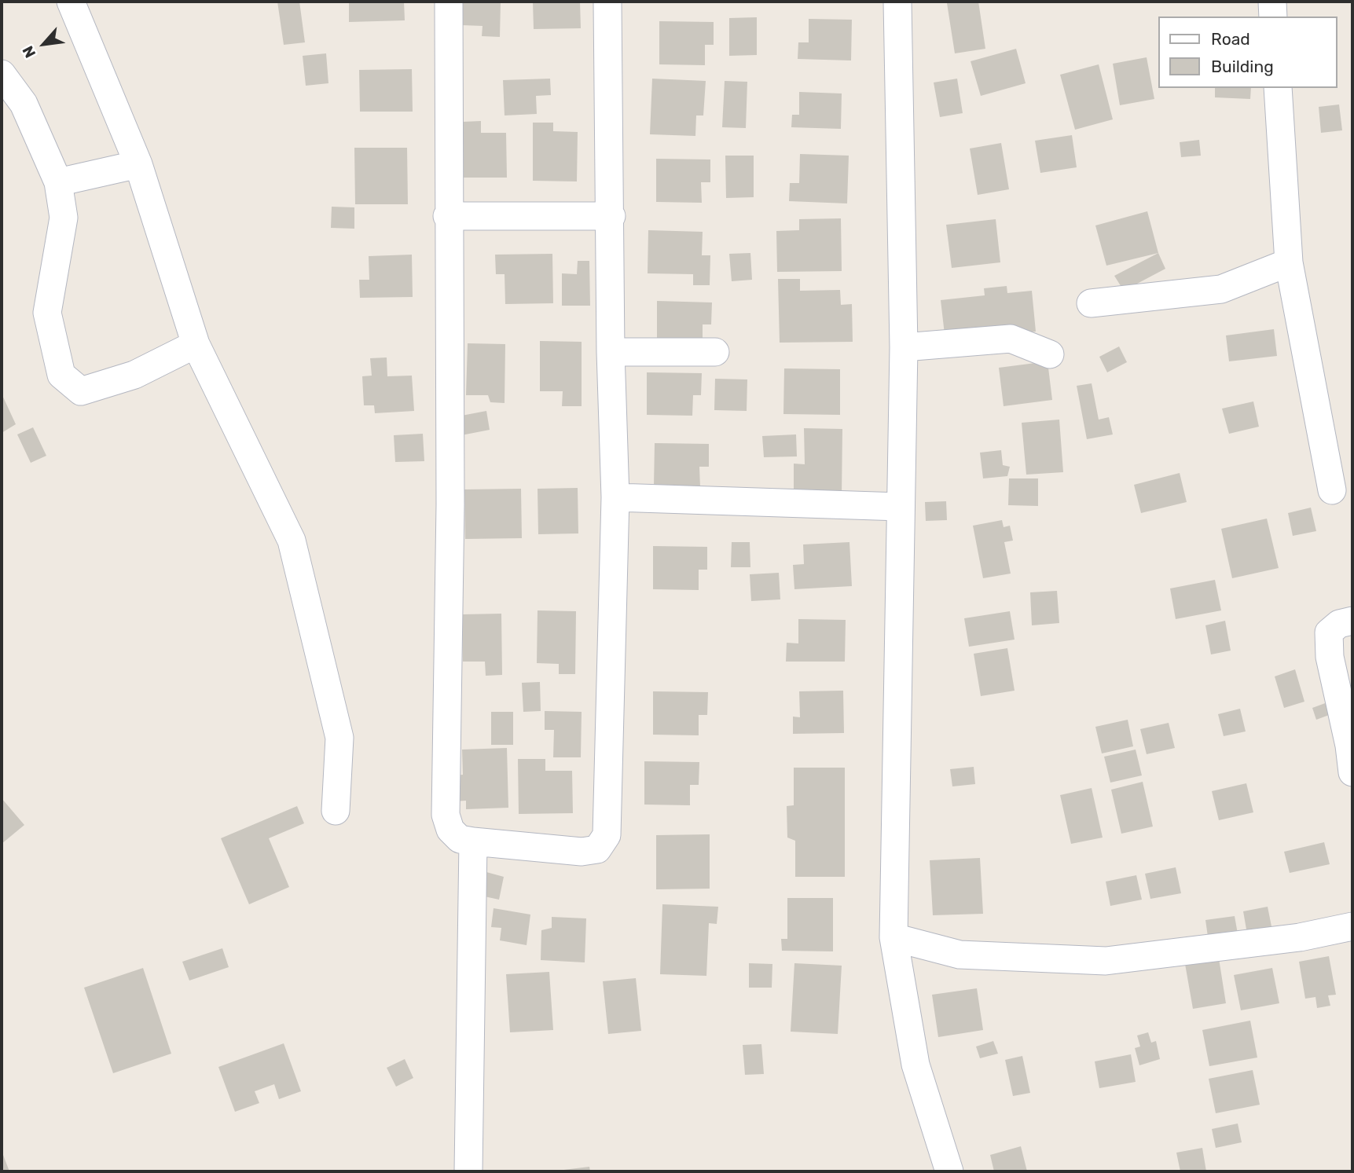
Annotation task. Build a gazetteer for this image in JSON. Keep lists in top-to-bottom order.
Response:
{
  "legend": ["Road", "Building"],
  "north": "bottom left"
}
